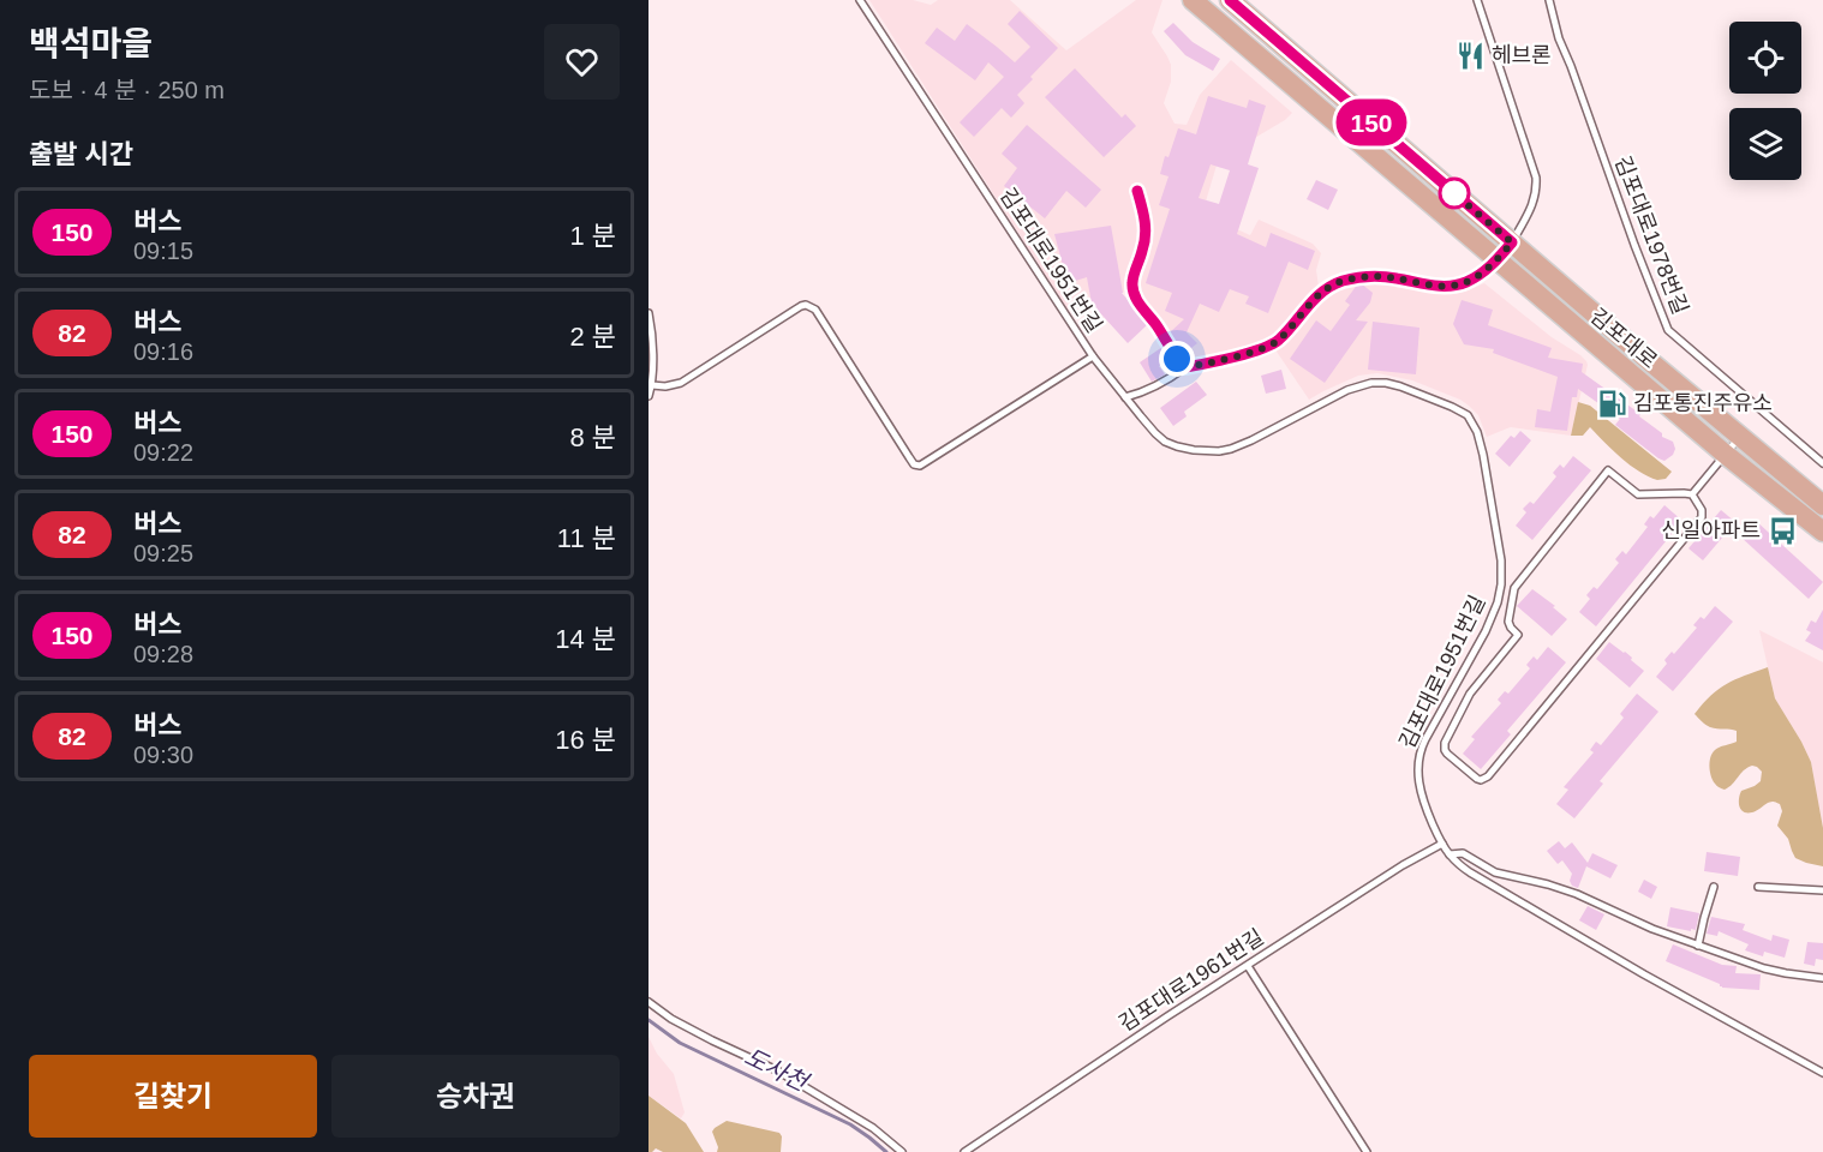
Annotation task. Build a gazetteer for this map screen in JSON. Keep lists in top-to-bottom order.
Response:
{
  "streets": {
    "main road": ["김포대로"],
    "lane": ["김포대로1978번길", "김포대로1951번길", "김포대로1961번길"]
  },
  "crossings": [
    ["김포대로1951번길", "김포대로1961번길"]
  ],
  "water": ["도사천"],
  "places": {
    "restaurant": ["헤브론"],
    "fuel station": ["김포통진주유소"],
    "bus stop": ["신일아파트"]
  },
  "lines": ["bus line 150"],
  "page": {
    "heading": [
      ["백석마을", "도보 · 4 분 · 250 m"],
      "출발 시간"
    ],
    "on_map": "150",
    "list": [
      {
        "mark": "150",
        "name": "버스",
        "note": "09:15",
        "value": "1 분"
      },
      {
        "mark": "82",
        "name": "버스",
        "note": "09:16",
        "value": "2 분"
      },
      {
        "mark": "150",
        "name": "버스",
        "note": "09:22",
        "value": "8 분"
      },
      {
        "mark": "82",
        "name": "버스",
        "note": "09:25",
        "value": "11 분"
      },
      {
        "mark": "150",
        "name": "버스",
        "note": "09:28",
        "value": "14 분"
      },
      {
        "mark": "82",
        "name": "버스",
        "note": "09:30",
        "value": "16 분"
      }
    ],
    "buttons": ["길찾기", "승차권"]
  }
}
